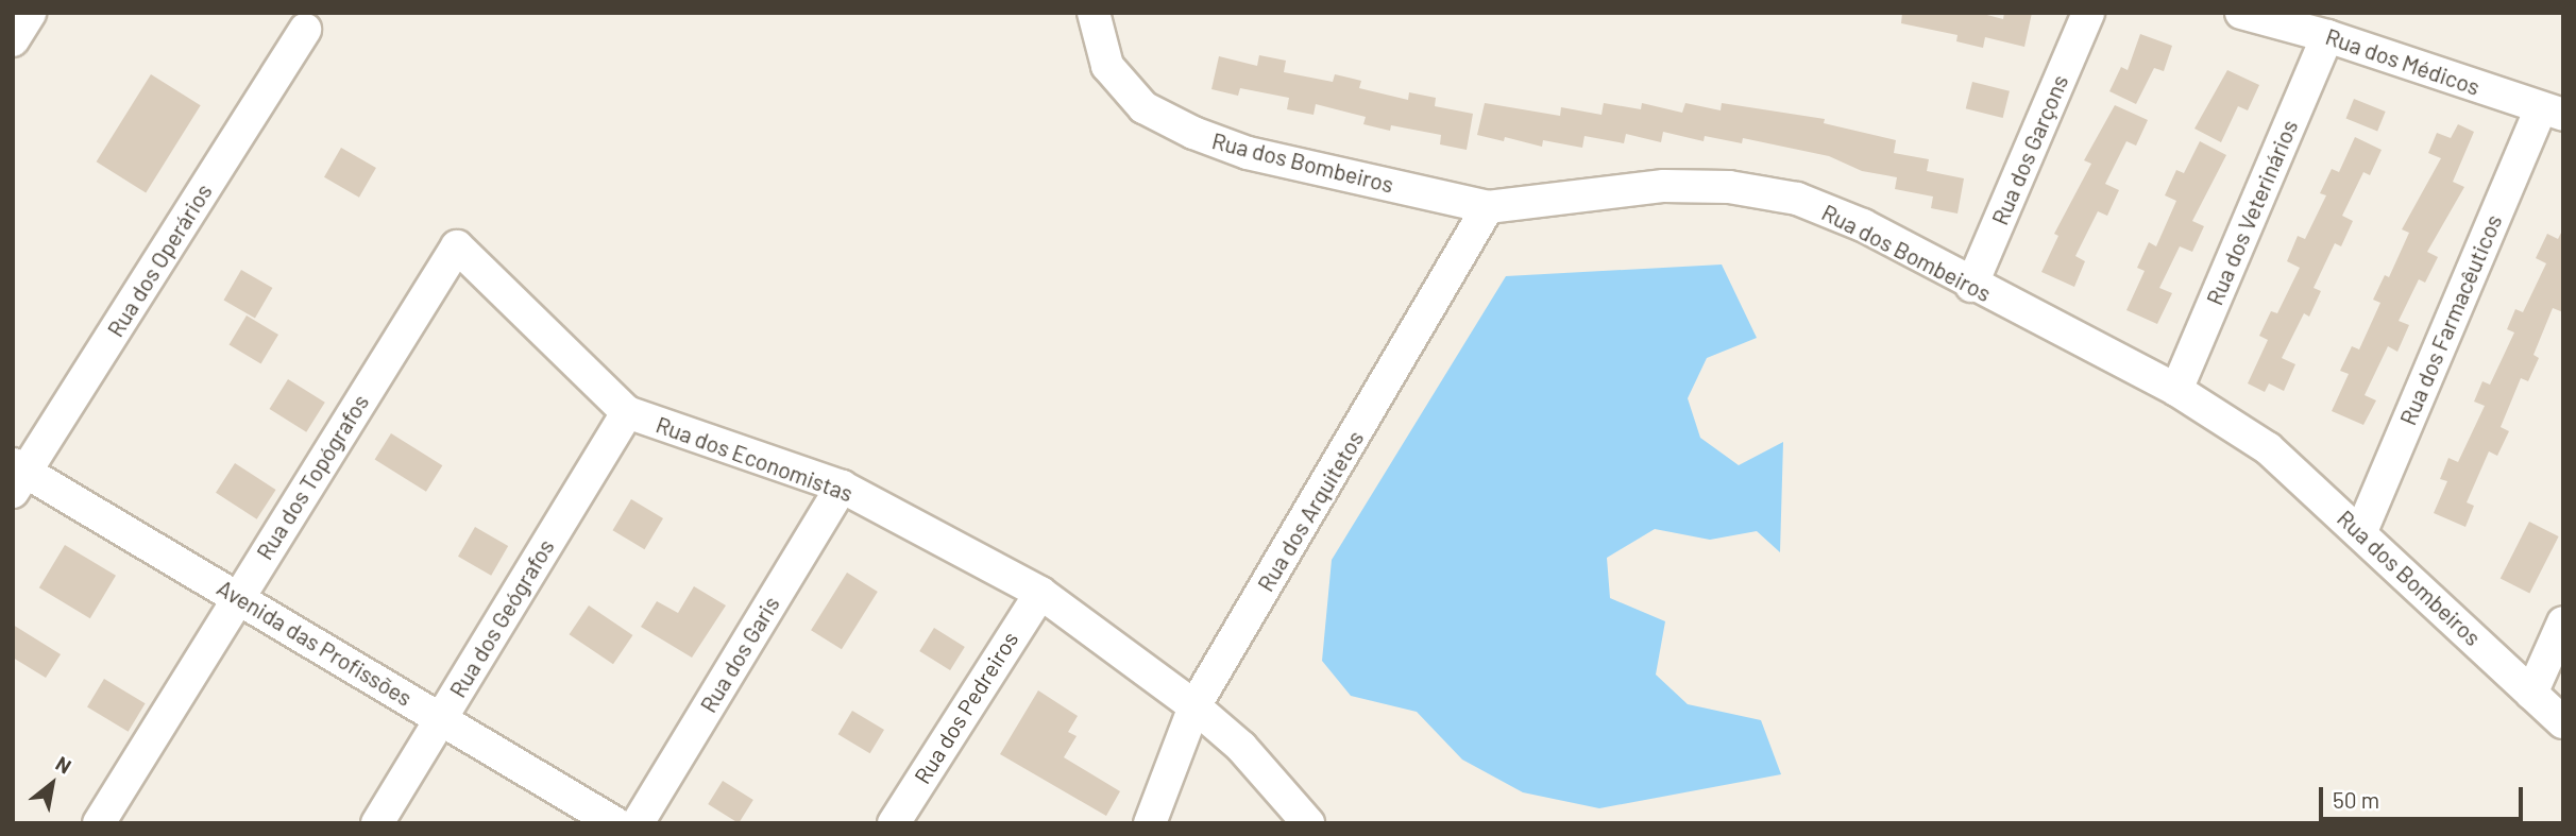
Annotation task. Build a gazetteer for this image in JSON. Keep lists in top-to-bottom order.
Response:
{
  "streets": {
    "street": [
      "Rua dos Médicos",
      "Rua dos Garçons",
      "Rua dos Bombeiros",
      "Rua dos Veterinários",
      "Rua dos Operários",
      "Rua dos Farmacêuticos",
      "Rua dos Economistas",
      "Rua dos Topógrafos",
      "Rua dos Arquitetos",
      "Rua dos Geógrafos",
      "Avenida das Profissões",
      "Rua dos Garis",
      "Rua dos Pedreiros"
    ]
  },
  "crossings": [
    ["Rua dos Médicos", "Rua dos Veterinários"],
    ["Rua dos Médicos", "Rua dos Farmacêuticos"],
    ["Rua dos Garçons", "Rua dos Bombeiros"],
    ["Rua dos Bombeiros", "Rua dos Veterinários"],
    ["Rua dos Bombeiros", "Rua dos Farmacêuticos"],
    ["Rua dos Bombeiros", "Rua dos Arquitetos"],
    ["Rua dos Operários", "Avenida das Profissões"],
    ["Rua dos Economistas", "Rua dos Topógrafos"],
    ["Rua dos Economistas", "Rua dos Arquitetos"],
    ["Rua dos Economistas", "Rua dos Geógrafos"],
    ["Rua dos Economistas", "Rua dos Garis"],
    ["Rua dos Economistas", "Rua dos Pedreiros"],
    ["Rua dos Topógrafos", "Avenida das Profissões"],
    ["Rua dos Geógrafos", "Avenida das Profissões"]
  ],
  "scale_bar": "50 m",
  "north": "top right"
}
